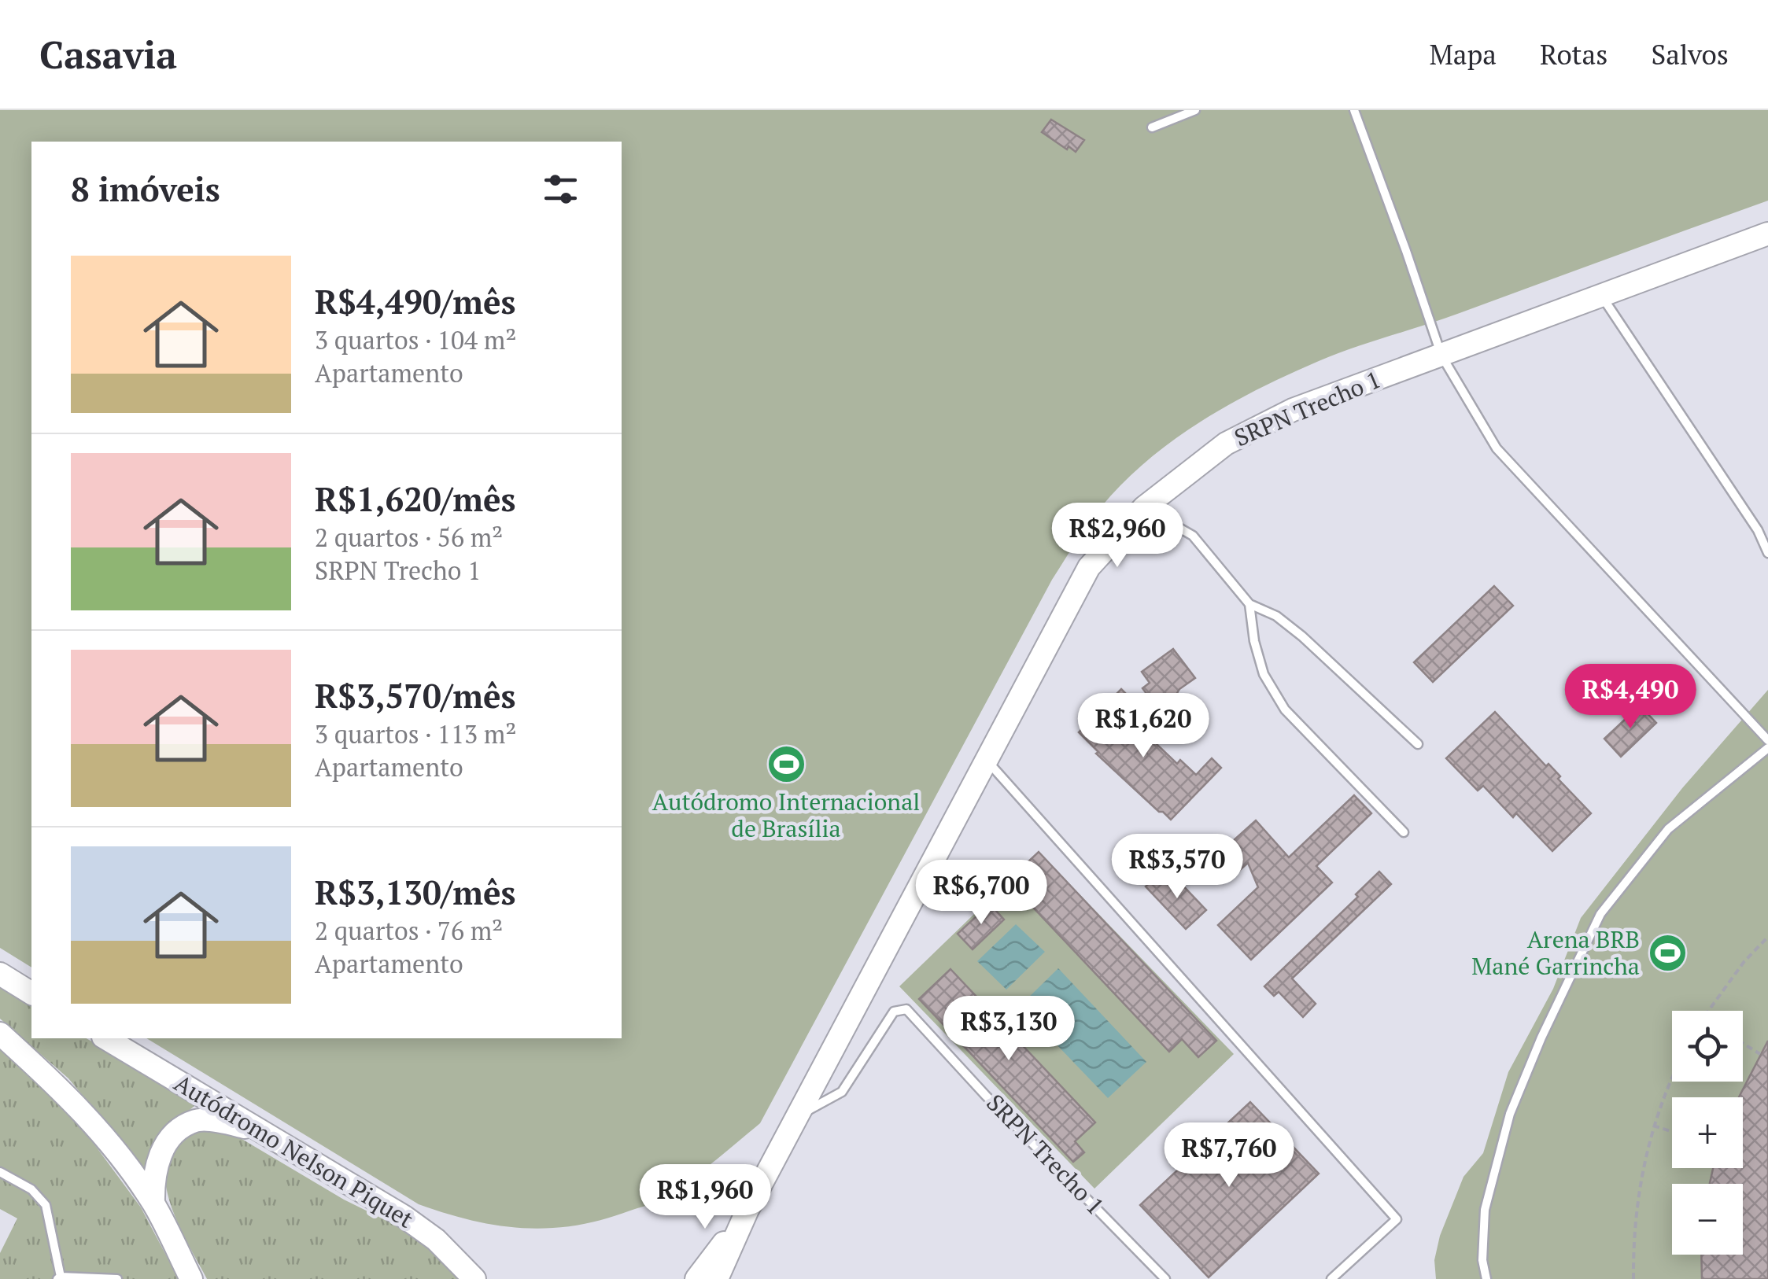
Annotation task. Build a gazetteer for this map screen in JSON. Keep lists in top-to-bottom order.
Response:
{
  "streets": {
    "main road": ["SRPN Trecho 1", "Autódromo Nelson Piquet"]
  },
  "places": {
    "sports": ["Autódromo Internacional de Brasília", "Arena BRB Mané Garrincha"]
  },
  "page": {
    "header": "Casavia",
    "nav": ["Mapa", "Rotas", "Salvos"],
    "heading": "8 imóveis",
    "list": [
      {
        "name": "R$4,490/mês",
        "note": "3 quartos · 104 m² · Apartamento"
      },
      {
        "name": "R$1,620/mês",
        "note": "2 quartos · 56 m² · SRPN Trecho 1"
      },
      {
        "name": "R$3,570/mês",
        "note": "3 quartos · 113 m² · Apartamento"
      },
      {
        "name": "R$3,130/mês",
        "note": "2 quartos · 76 m² · Apartamento"
      }
    ],
    "price": [
      "R$2,960",
      "R$4,490",
      "R$1,620",
      "R$3,570",
      "R$6,700",
      "R$3,130",
      "R$7,760",
      "R$1,960"
    ],
    "map_buttons": ["+", "−"]
  }
}
